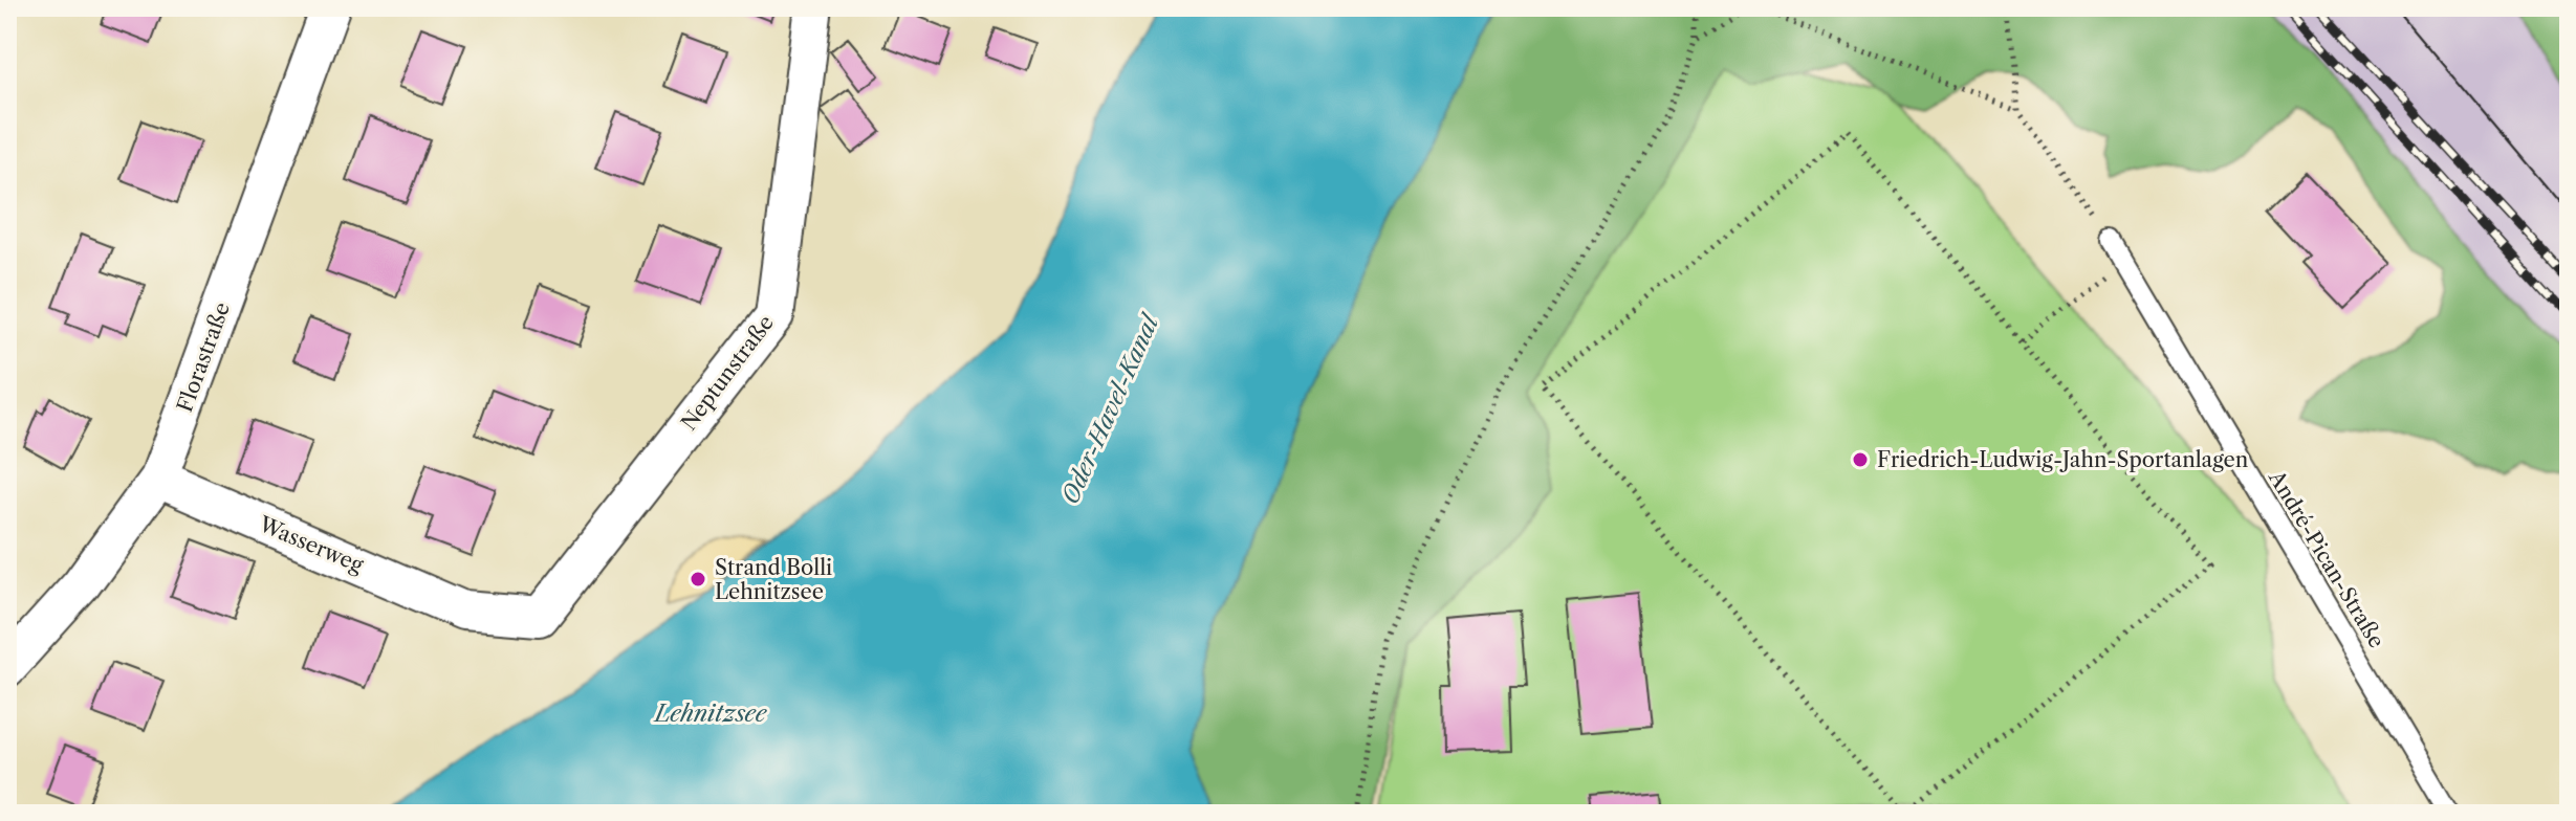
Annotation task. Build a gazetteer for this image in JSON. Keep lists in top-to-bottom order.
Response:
{
  "streets": {
    "street": ["Florastraße", "Neptunstraße", "Wasserweg"],
    "lane": ["André-Pican-Straße"]
  },
  "crossings": [
    ["Florastraße", "Wasserweg"],
    ["Neptunstraße", "Wasserweg"]
  ],
  "water": ["Oder-Havel-Kanal", "Lehnitzsee"],
  "places": ["Friedrich-Ludwig-Jahn-Sportanlagen", "Strand Bolli Lehnitzsee"]
}
